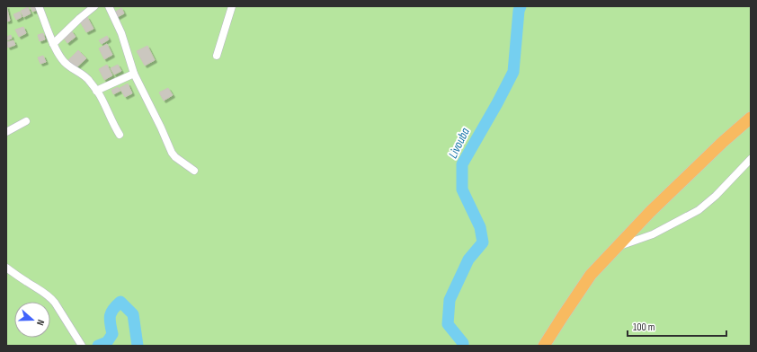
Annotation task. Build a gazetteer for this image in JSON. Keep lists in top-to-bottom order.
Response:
{
  "water": ["Livouba"],
  "scale_bar": "100 m",
  "north": "right"
}
